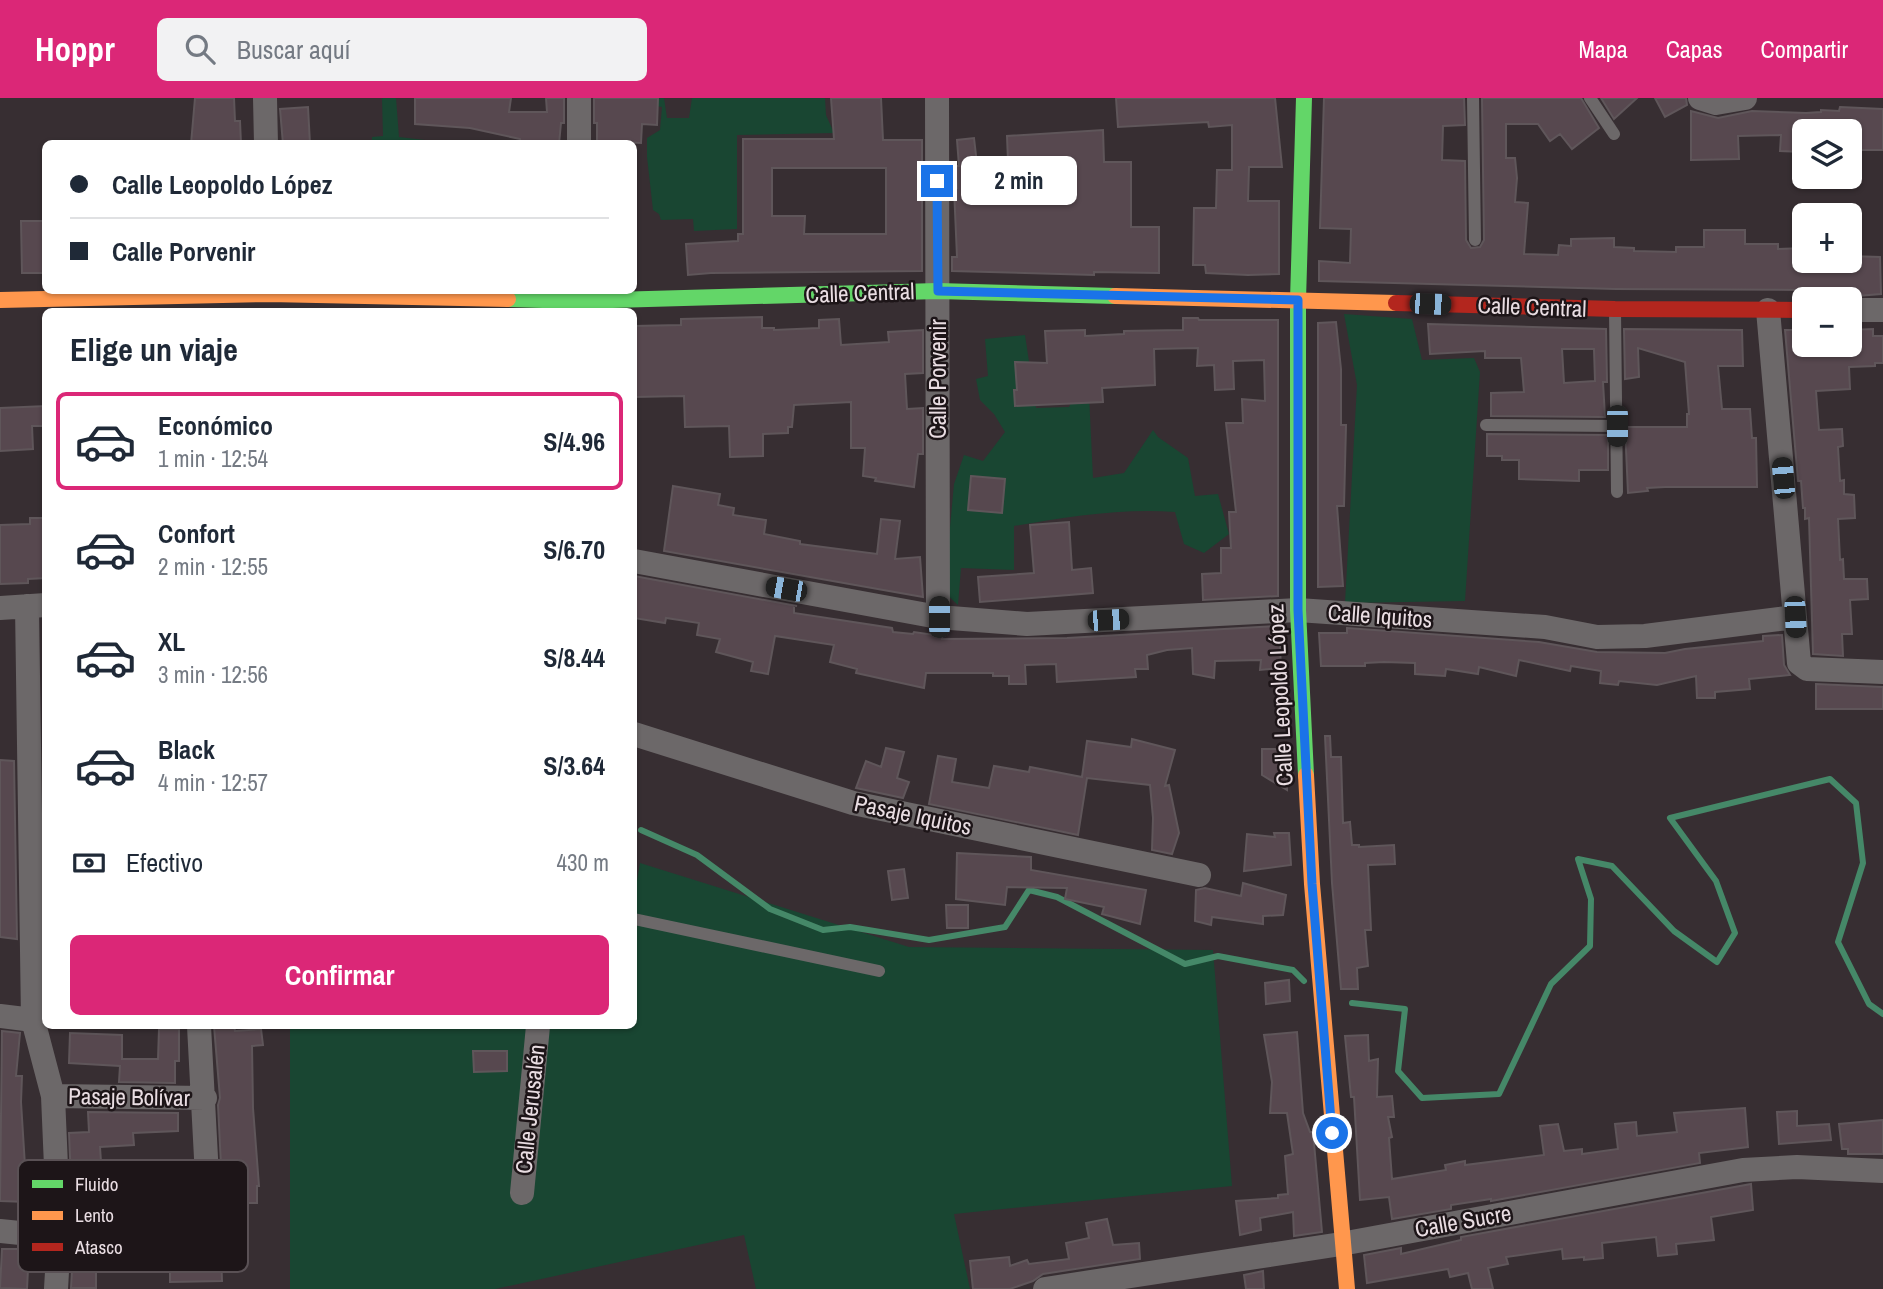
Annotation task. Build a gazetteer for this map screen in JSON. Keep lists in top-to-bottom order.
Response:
{
  "streets": {
    "street": [
      "Calle Central",
      "Calle Porvenir",
      "Calle Iquitos",
      "Calle Leopoldo López",
      "Pasaje Iquitos",
      "Pasaje Bolívar",
      "Calle Jerusalén",
      "Calle Sucre"
    ]
  },
  "crossings": [
    ["Calle Central", "Calle Porvenir"],
    ["Calle Central", "Calle Leopoldo López"],
    ["Calle Porvenir", "Calle Iquitos"],
    ["Calle Iquitos", "Calle Leopoldo López"],
    ["Calle Leopoldo López", "Calle Sucre"]
  ],
  "legend": ["Fluido", "Lento", "Atasco"],
  "page": {
    "header": "Hoppr",
    "search": "Buscar aquí",
    "nav": ["Mapa", "Capas", "Compartir"],
    "map_buttons": ["+", "−"],
    "banner": ["Calle Leopoldo López", "Calle Porvenir"],
    "bubble": "2 min",
    "heading": "Elige un viaje",
    "list": [
      {
        "name": "Económico",
        "note": "1 min · 12:54",
        "value": "S/4.96"
      },
      {
        "name": "Confort",
        "note": "2 min · 12:55",
        "value": "S/6.70"
      },
      {
        "name": "XL",
        "note": "3 min · 12:56",
        "value": "S/8.44"
      },
      {
        "name": "Black",
        "note": "4 min · 12:57",
        "value": "S/3.64"
      }
    ],
    "pay": ["Efectivo", "430 m"],
    "buttons": "Confirmar"
  }
}
